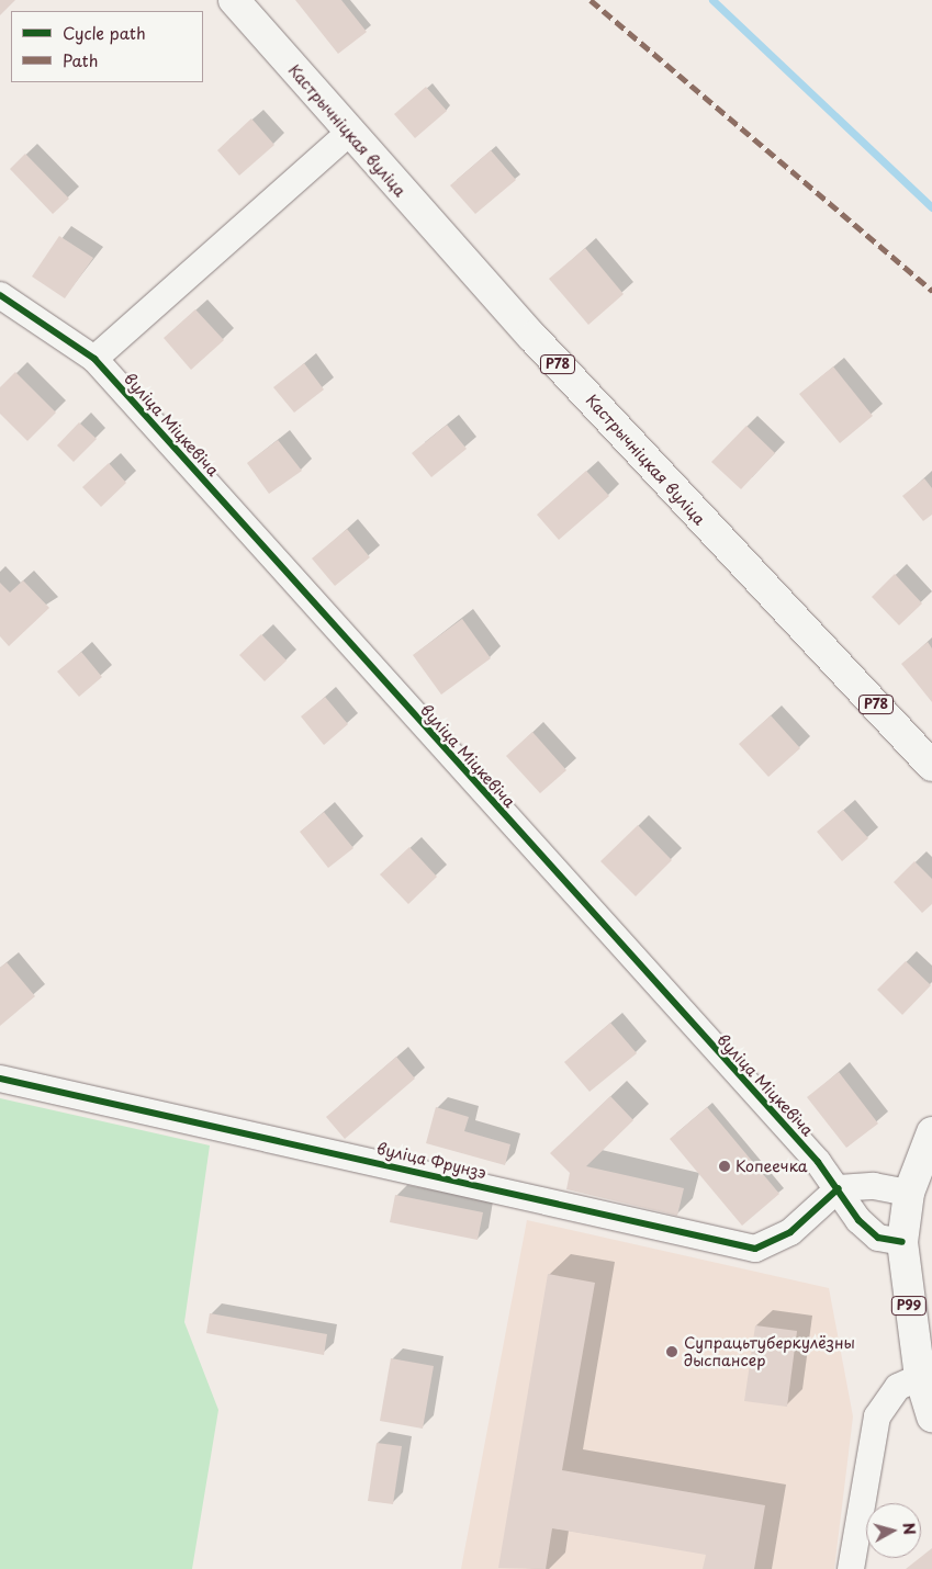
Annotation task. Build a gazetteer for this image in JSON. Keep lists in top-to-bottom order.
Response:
{
  "streets": {
    "main road": ["Кастрычніцкая вуліца", "Р78", "Р99"],
    "street": ["вуліца Міцкевіча", "вуліца Фрунзэ"]
  },
  "crossings": [
    ["вуліца Міцкевіча", "вуліца Фрунзэ"],
    ["вуліца Міцкевіча", "Р99"]
  ],
  "places": ["Копеечка", "Супрацьтуберкулёзны дыспансер"],
  "legend": ["Cycle path", "Path"],
  "north": "right"
}
